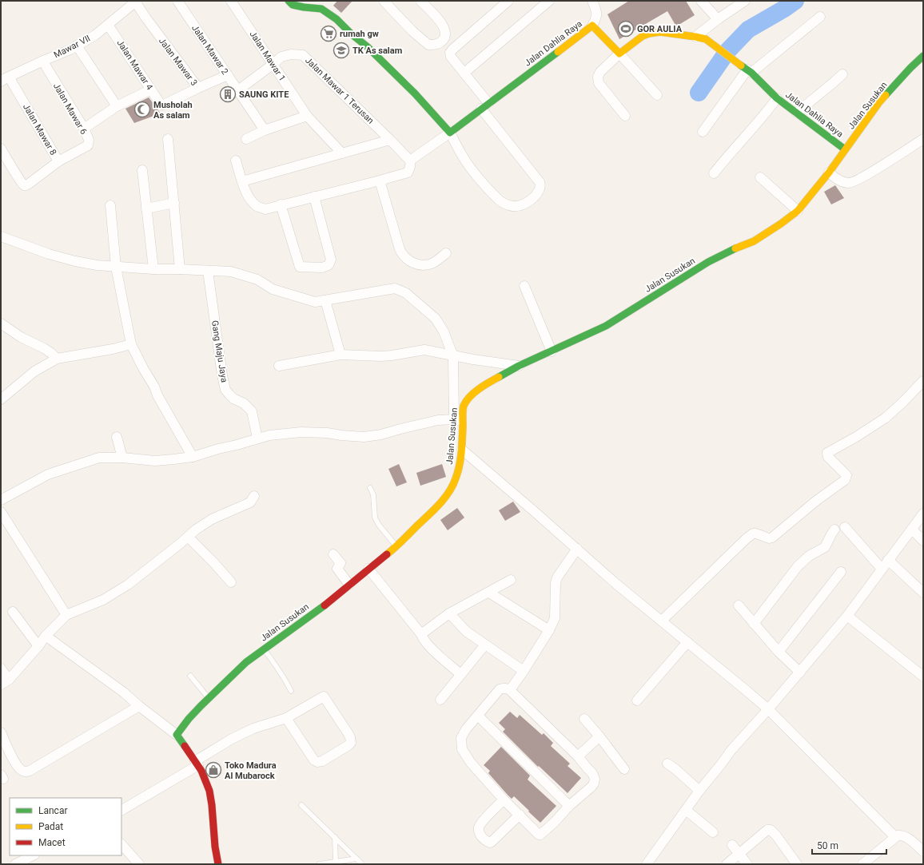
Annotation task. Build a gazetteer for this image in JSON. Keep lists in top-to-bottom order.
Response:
{
  "streets": {
    "street": [
      "Jalan Dahlia Raya",
      "Mawar VII",
      "Jalan Mawar 2",
      "Jalan Mawar 1",
      "Jalan Mawar 3",
      "Jalan Mawar 4",
      "Jalan Mawar 1 Terusan",
      "Jalan Susukan",
      "Jalan Mawar 6",
      "Jalan Mawar 8",
      "Gang Maju Jaya"
    ]
  },
  "crossings": [
    ["Jalan Dahlia Raya", "Jalan Susukan"],
    ["Mawar VII", "Jalan Mawar 3"],
    ["Mawar VII", "Jalan Mawar 4"],
    ["Mawar VII", "Jalan Mawar 6"],
    ["Mawar VII", "Jalan Mawar 8"],
    ["Jalan Mawar 2", "Jalan Mawar 1 Terusan"],
    ["Jalan Mawar 1", "Jalan Mawar 1 Terusan"],
    ["Jalan Mawar 3", "Jalan Mawar 4"],
    ["Jalan Mawar 6", "Jalan Mawar 8"]
  ],
  "places": {
    "sports": ["GOR AULIA"],
    "supermarket": ["rumah gw"],
    "school or university": ["TK As salam"],
    "building": ["SAUNG KITE"],
    "mosque": ["Musholah As salam"],
    "shop": ["Toko Madura Al Mubarock"]
  },
  "legend": ["Lancar", "Padat", "Macet"],
  "scale_bar": "50 m"
}
